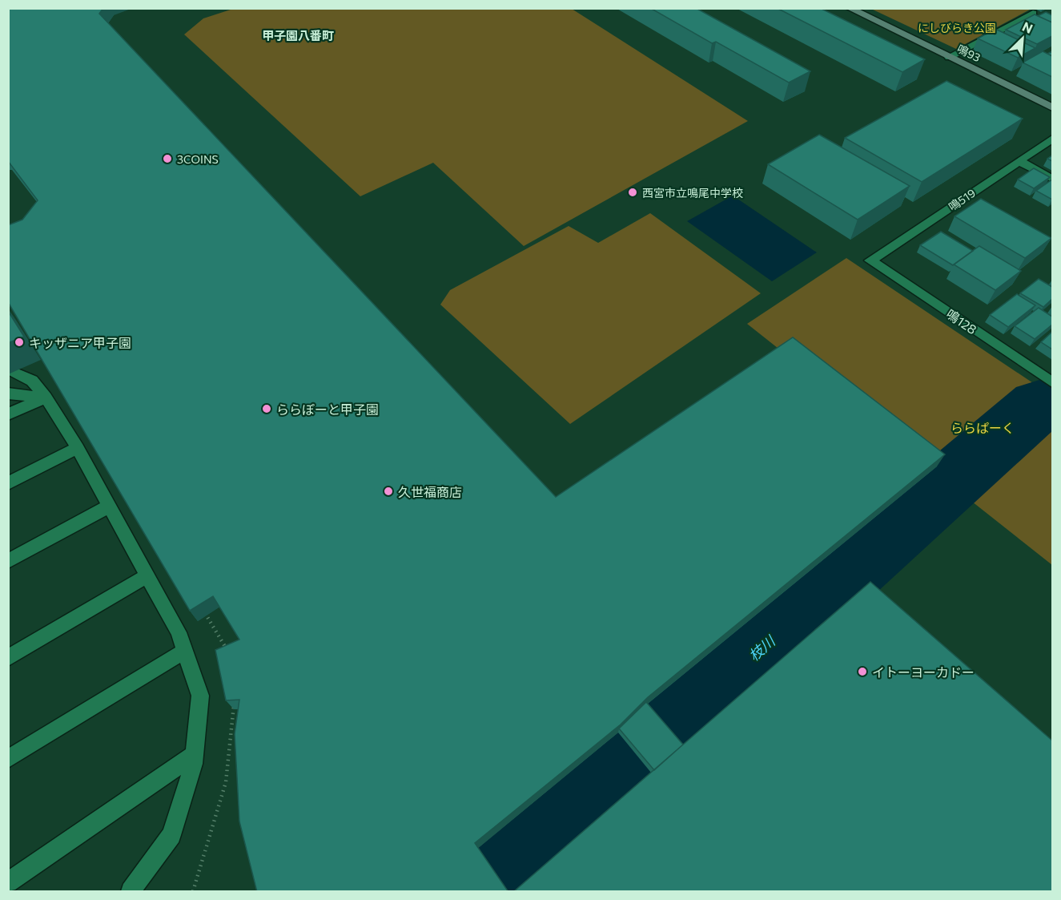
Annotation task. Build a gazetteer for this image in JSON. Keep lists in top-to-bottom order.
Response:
{
  "streets": {
    "street": ["鳴93", "鳴519", "鳴128"]
  },
  "crossings": [
    ["鳴519", "鳴128"]
  ],
  "districts": ["甲子園八番町"],
  "water": ["枝川"],
  "parks": ["にしびらき公園", "ららぱーく"],
  "places": [
    "3COINS",
    "西宮市立鳴尾中学校",
    "キッザニア甲子園",
    "ららぽーと甲子園",
    "久世福商店",
    "イトーヨーカドー"
  ],
  "north": "top right"
}
